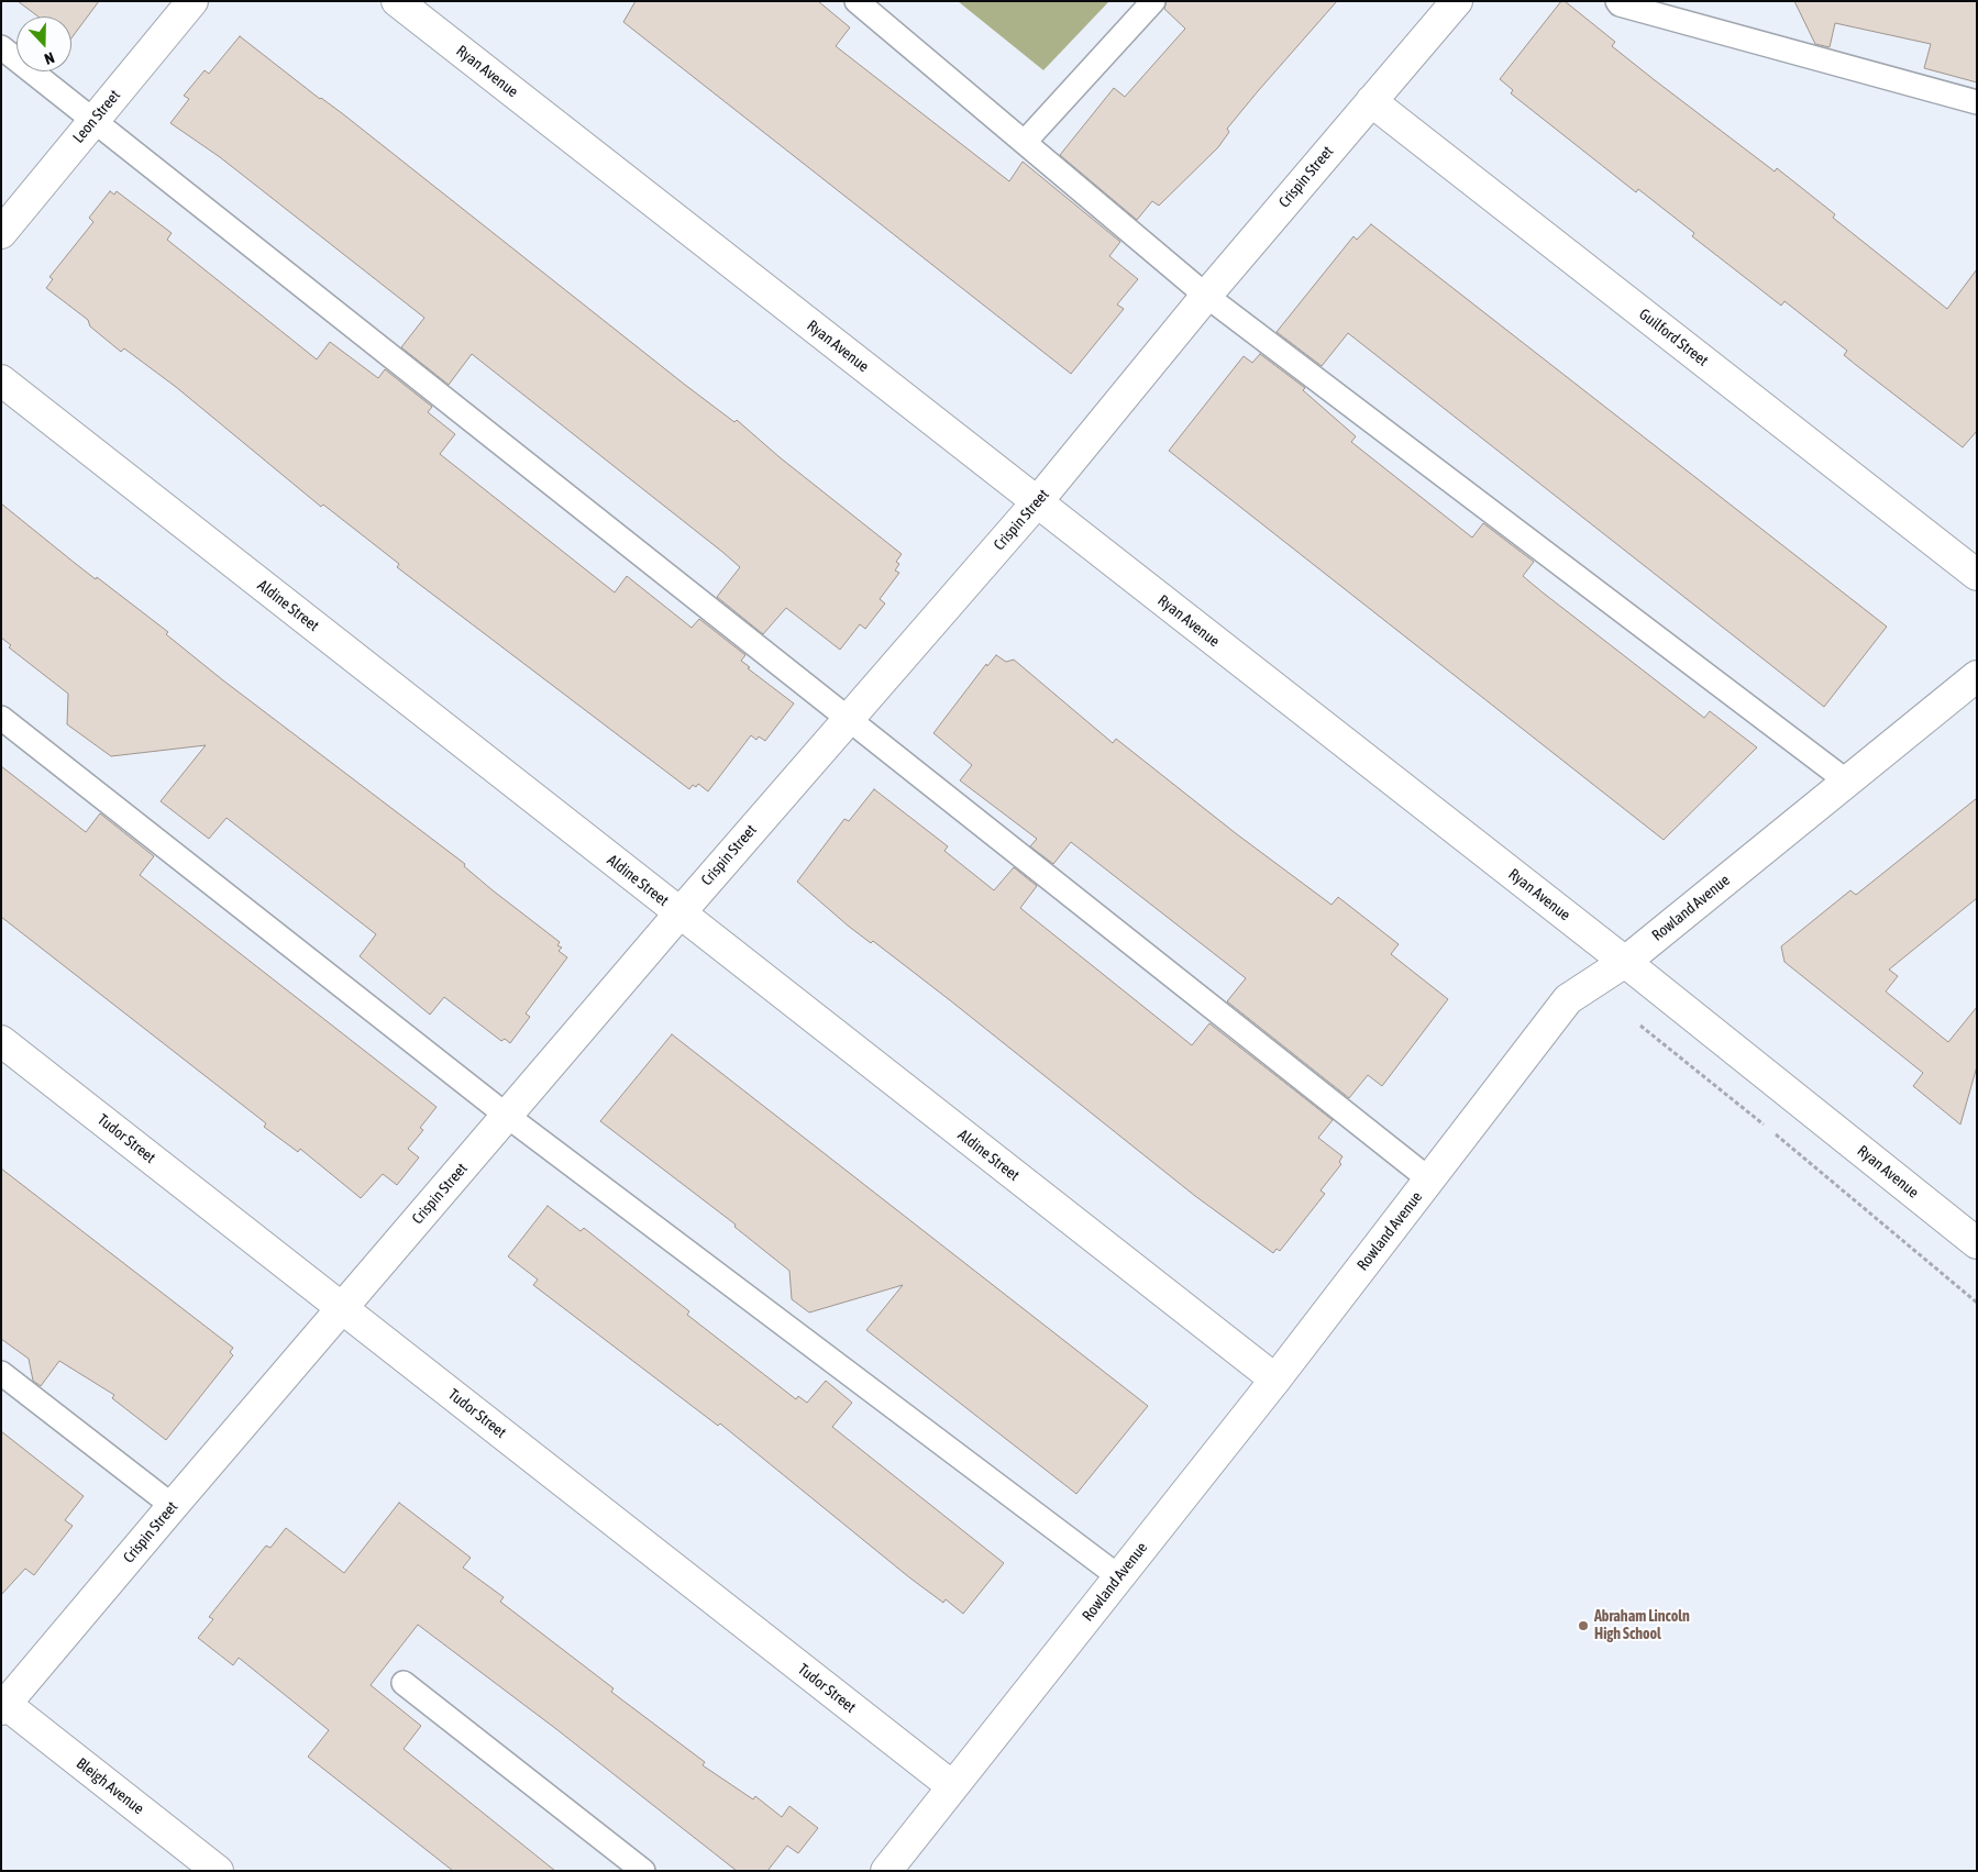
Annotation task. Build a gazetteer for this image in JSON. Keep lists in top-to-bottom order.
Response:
{
  "streets": {
    "street": [
      "Ryan Avenue",
      "Leon Street",
      "Crispin Street",
      "Guilford Street",
      "Aldine Street",
      "Rowland Avenue",
      "Tudor Street",
      "Bleigh Avenue"
    ]
  },
  "crossings": [
    ["Ryan Avenue", "Crispin Street"],
    ["Ryan Avenue", "Rowland Avenue"],
    ["Crispin Street", "Guilford Street"],
    ["Crispin Street", "Aldine Street"],
    ["Crispin Street", "Tudor Street"],
    ["Crispin Street", "Bleigh Avenue"],
    ["Aldine Street", "Rowland Avenue"],
    ["Rowland Avenue", "Tudor Street"]
  ],
  "places": ["Abraham Lincoln High School"],
  "north": "bottom"
}
